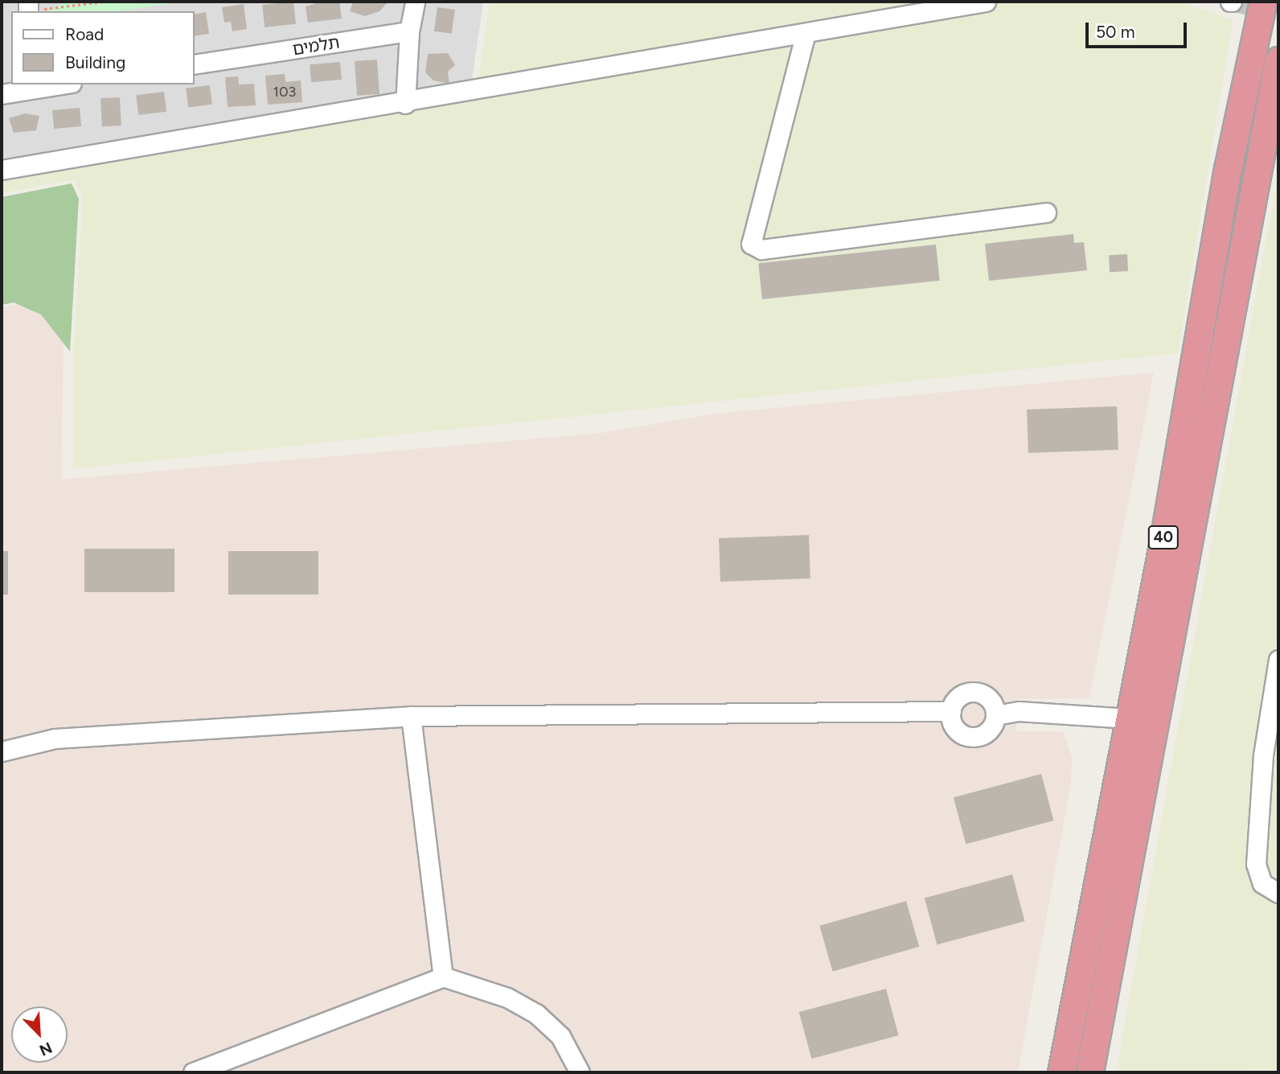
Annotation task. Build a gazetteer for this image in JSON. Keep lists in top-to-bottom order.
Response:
{
  "streets": {
    "highway": ["40"],
    "street": ["תלמים"]
  },
  "house_numbers": ["103"],
  "legend": ["Road", "Building"],
  "scale_bar": "50 m",
  "north": "bottom right"
}
